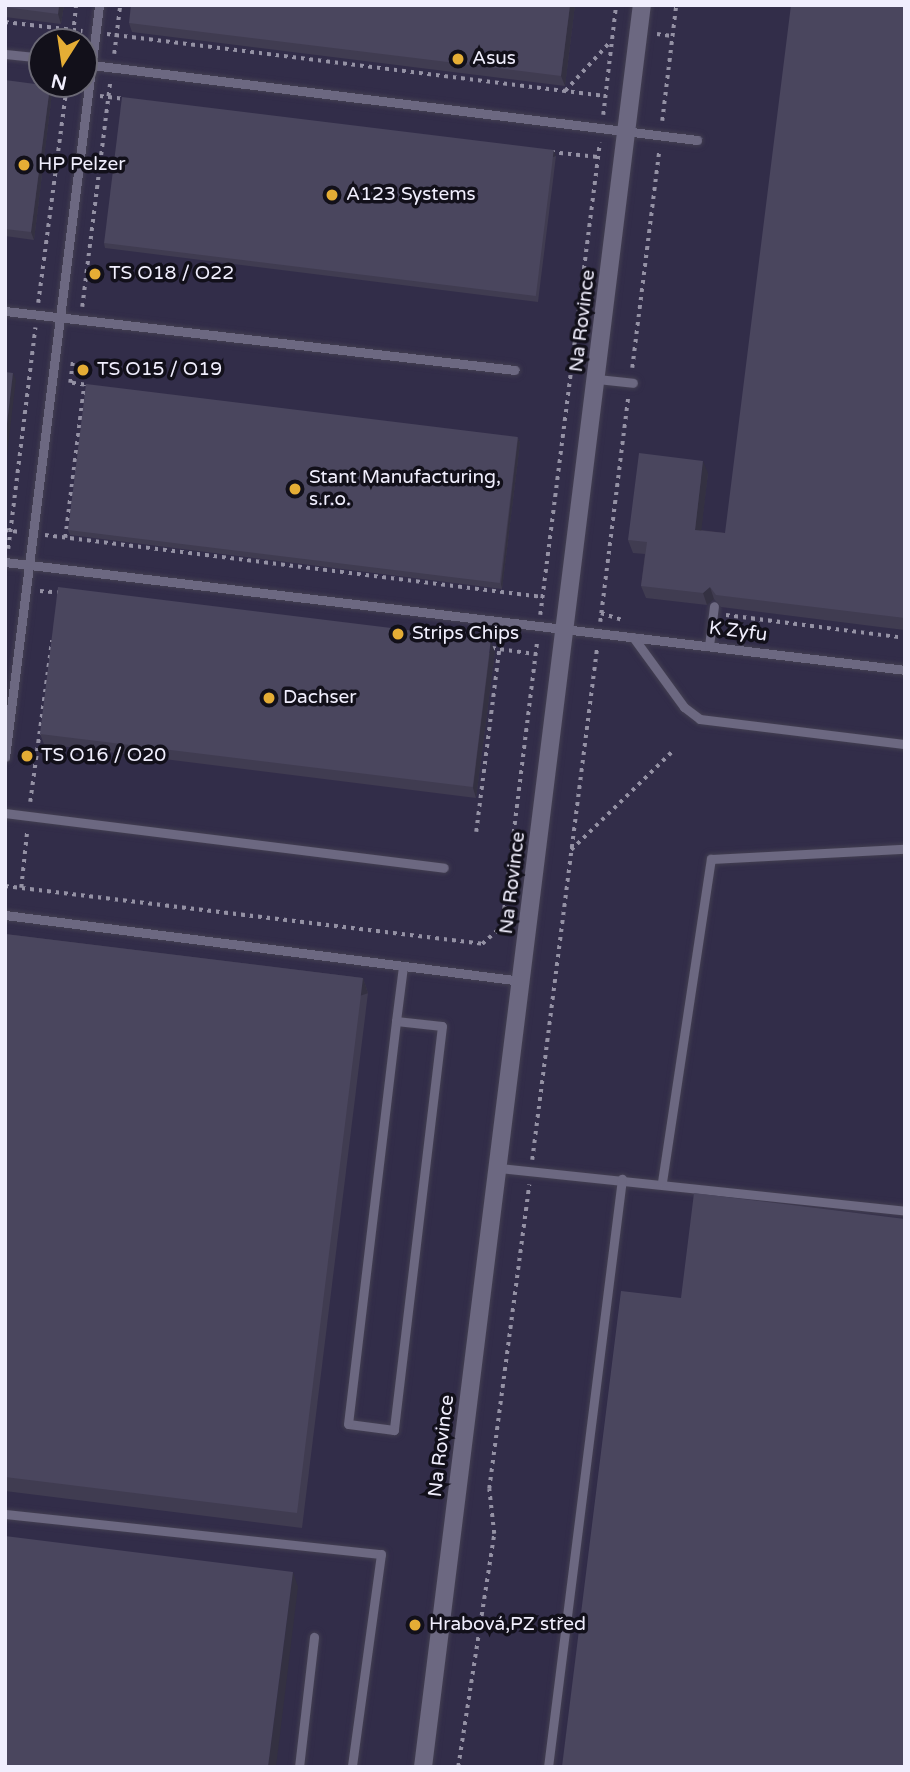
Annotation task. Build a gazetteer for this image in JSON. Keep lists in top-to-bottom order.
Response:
{
  "streets": {
    "street": ["Na Rovince"],
    "lane": ["K Zyfu"]
  },
  "crossings": [
    ["Na Rovince", "K Zyfu"]
  ],
  "places": [
    "Asus",
    "HP Pelzer",
    "A123 Systems",
    "TS O18 / O22",
    "TS O15 / O19",
    "Stant Manufacturing, s.r.o.",
    "Strips Chips",
    "Dachser",
    "TS O16 / O20",
    "Hrabová,PZ střed"
  ],
  "north": "bottom"
}
